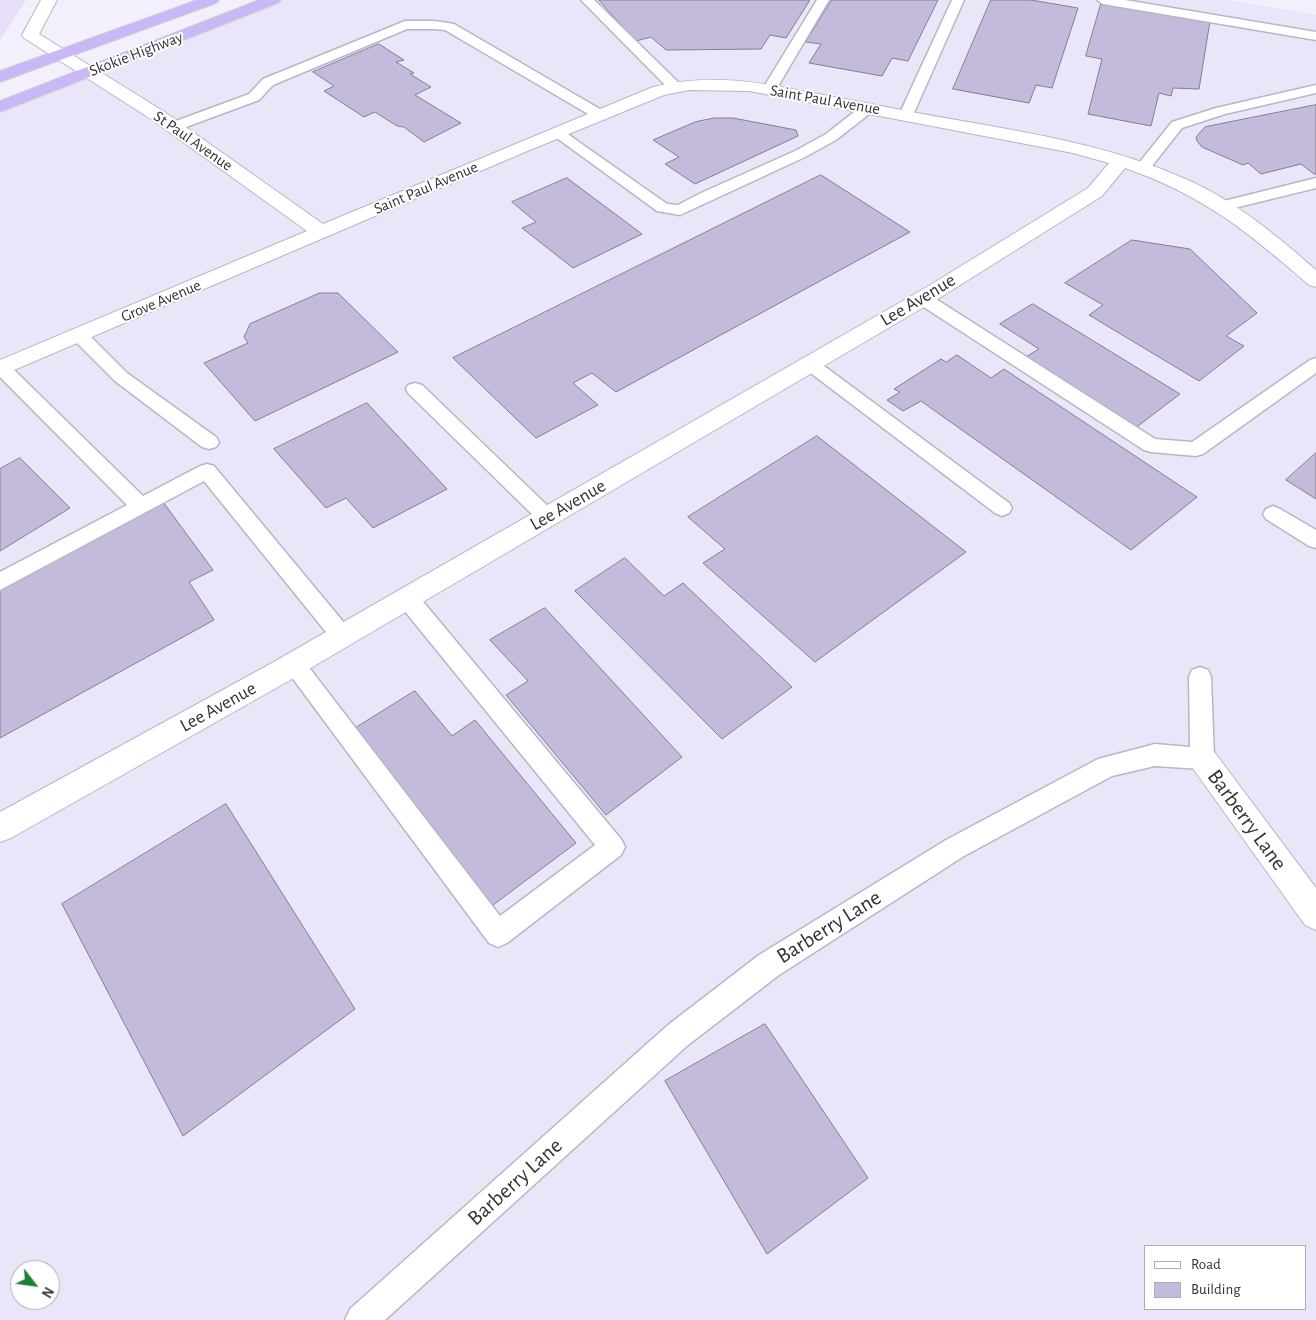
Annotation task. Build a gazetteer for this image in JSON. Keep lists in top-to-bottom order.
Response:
{
  "streets": {
    "highway": ["Skokie Highway"],
    "street": [
      "Saint Paul Avenue",
      "St Paul Avenue",
      "Lee Avenue",
      "Grove Avenue",
      "Barberry Lane"
    ]
  },
  "crossings": [
    ["Skokie Highway", "St Paul Avenue"],
    ["Saint Paul Avenue", "St Paul Avenue"],
    ["Saint Paul Avenue", "Lee Avenue"],
    ["Saint Paul Avenue", "Grove Avenue"],
    ["St Paul Avenue", "Grove Avenue"]
  ],
  "legend": ["Road", "Building"],
  "north": "bottom right"
}
